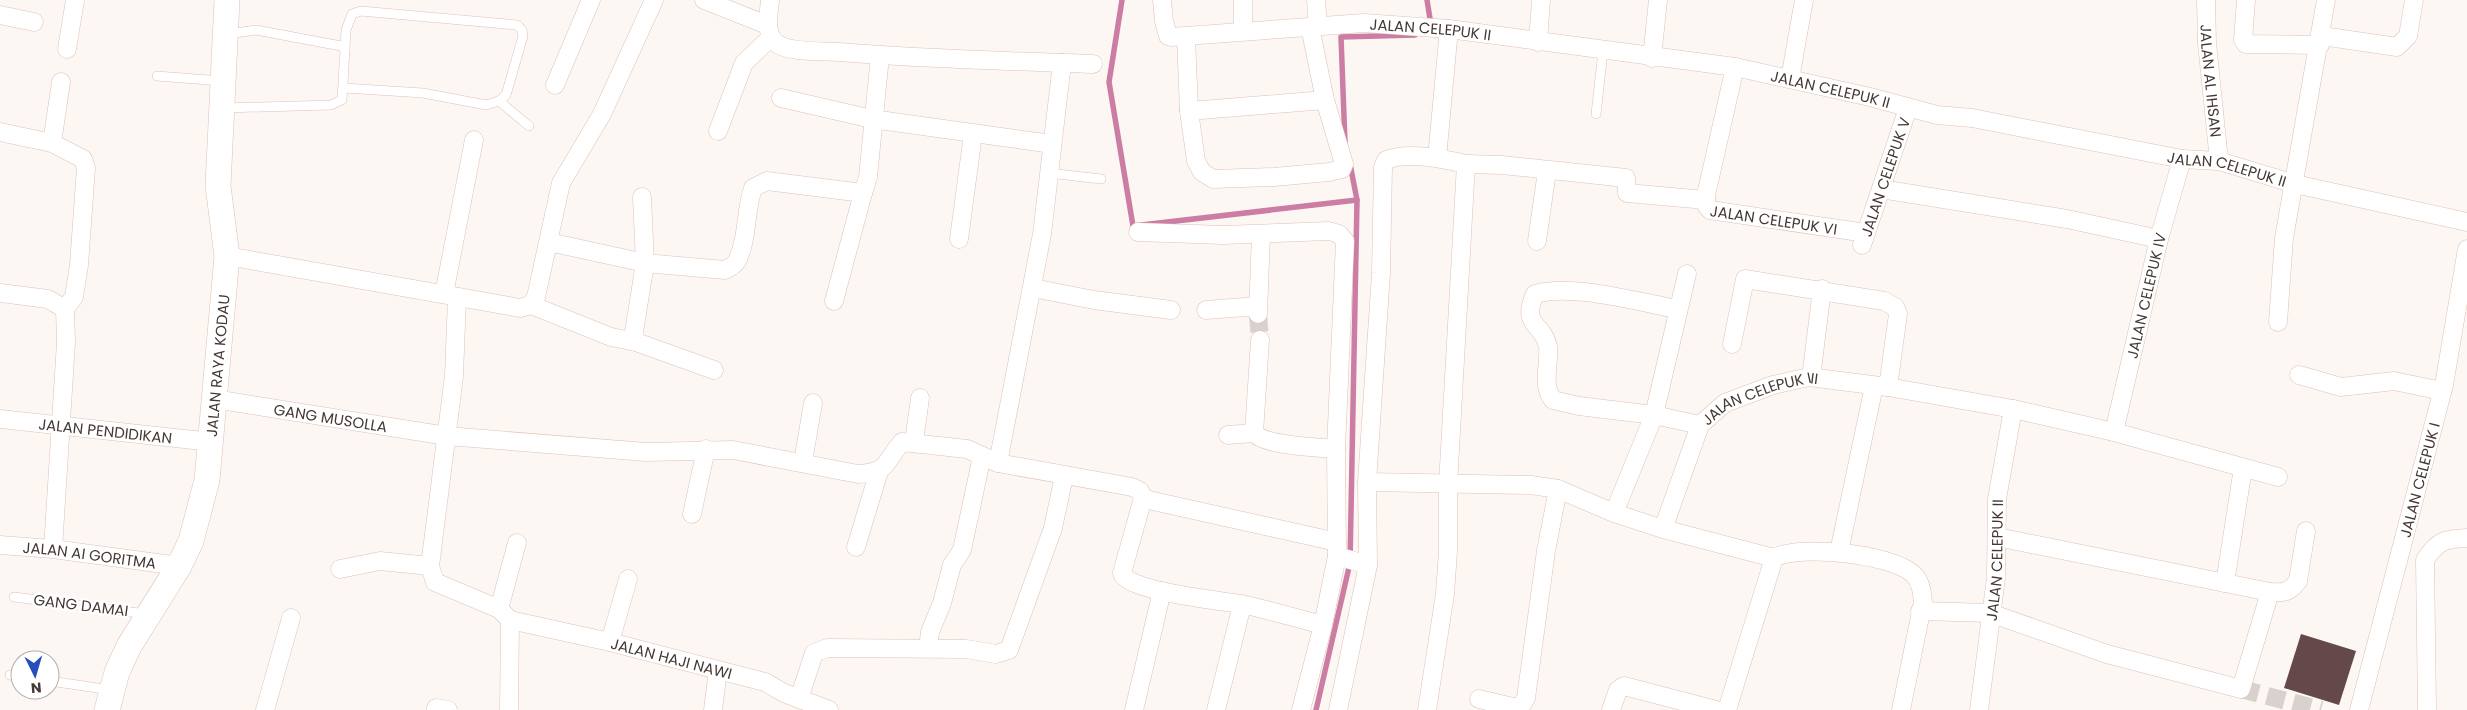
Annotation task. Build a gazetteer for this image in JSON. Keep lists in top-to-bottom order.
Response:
{
  "streets": {
    "street": [
      "JALAN CELEPUK II",
      "JALAN AL IHSAN",
      "JALAN CELEPUK V",
      "JALAN CELEPUK VI",
      "JALAN CELEPUK IV",
      "JALAN RAYA KODAU",
      "JALAN CELEPUK III",
      "GANG MUSOLLA",
      "JALAN PENDIDIKAN",
      "JALAN CELEPUK I",
      "JALAN AI GORITMA",
      "JALAN HAJI NAWI"
    ],
    "lane": ["GANG DAMAI"]
  },
  "crossings": [
    ["JALAN CELEPUK II", "JALAN AL IHSAN"],
    ["JALAN CELEPUK II", "JALAN CELEPUK V"],
    ["JALAN CELEPUK II", "JALAN CELEPUK VI"],
    ["JALAN CELEPUK II", "JALAN CELEPUK IV"],
    ["JALAN CELEPUK II", "JALAN CELEPUK III"],
    ["JALAN CELEPUK V", "JALAN CELEPUK VI"],
    ["JALAN CELEPUK IV", "JALAN CELEPUK III"],
    ["JALAN RAYA KODAU", "GANG MUSOLLA"],
    ["JALAN RAYA KODAU", "JALAN PENDIDIKAN"],
    ["JALAN RAYA KODAU", "JALAN AI GORITMA"],
    ["JALAN RAYA KODAU", "GANG DAMAI"]
  ],
  "north": "bottom"
}
